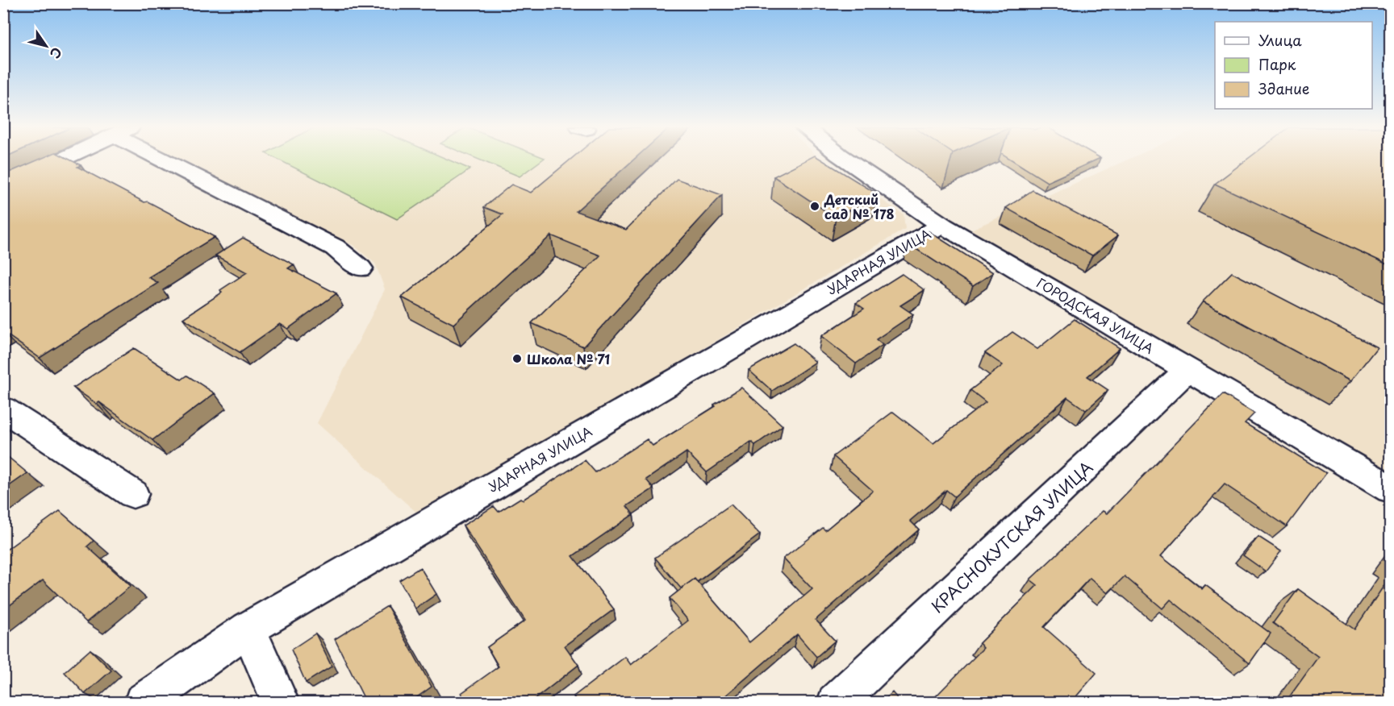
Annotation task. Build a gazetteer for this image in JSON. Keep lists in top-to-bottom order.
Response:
{
  "streets": {
    "street": ["УДАРНАЯ УЛИЦА", "ГОРОДСКАЯ УЛИЦА", "КРАСНОКУТСКАЯ УЛИЦА"]
  },
  "crossings": [
    ["УДАРНАЯ УЛИЦА", "ГОРОДСКАЯ УЛИЦА"],
    ["ГОРОДСКАЯ УЛИЦА", "КРАСНОКУТСКАЯ УЛИЦА"]
  ],
  "places": ["Детский сад № 178", "Школа № 71"],
  "legend": ["Улица", "Парк", "Здание"],
  "north": "bottom right"
}
